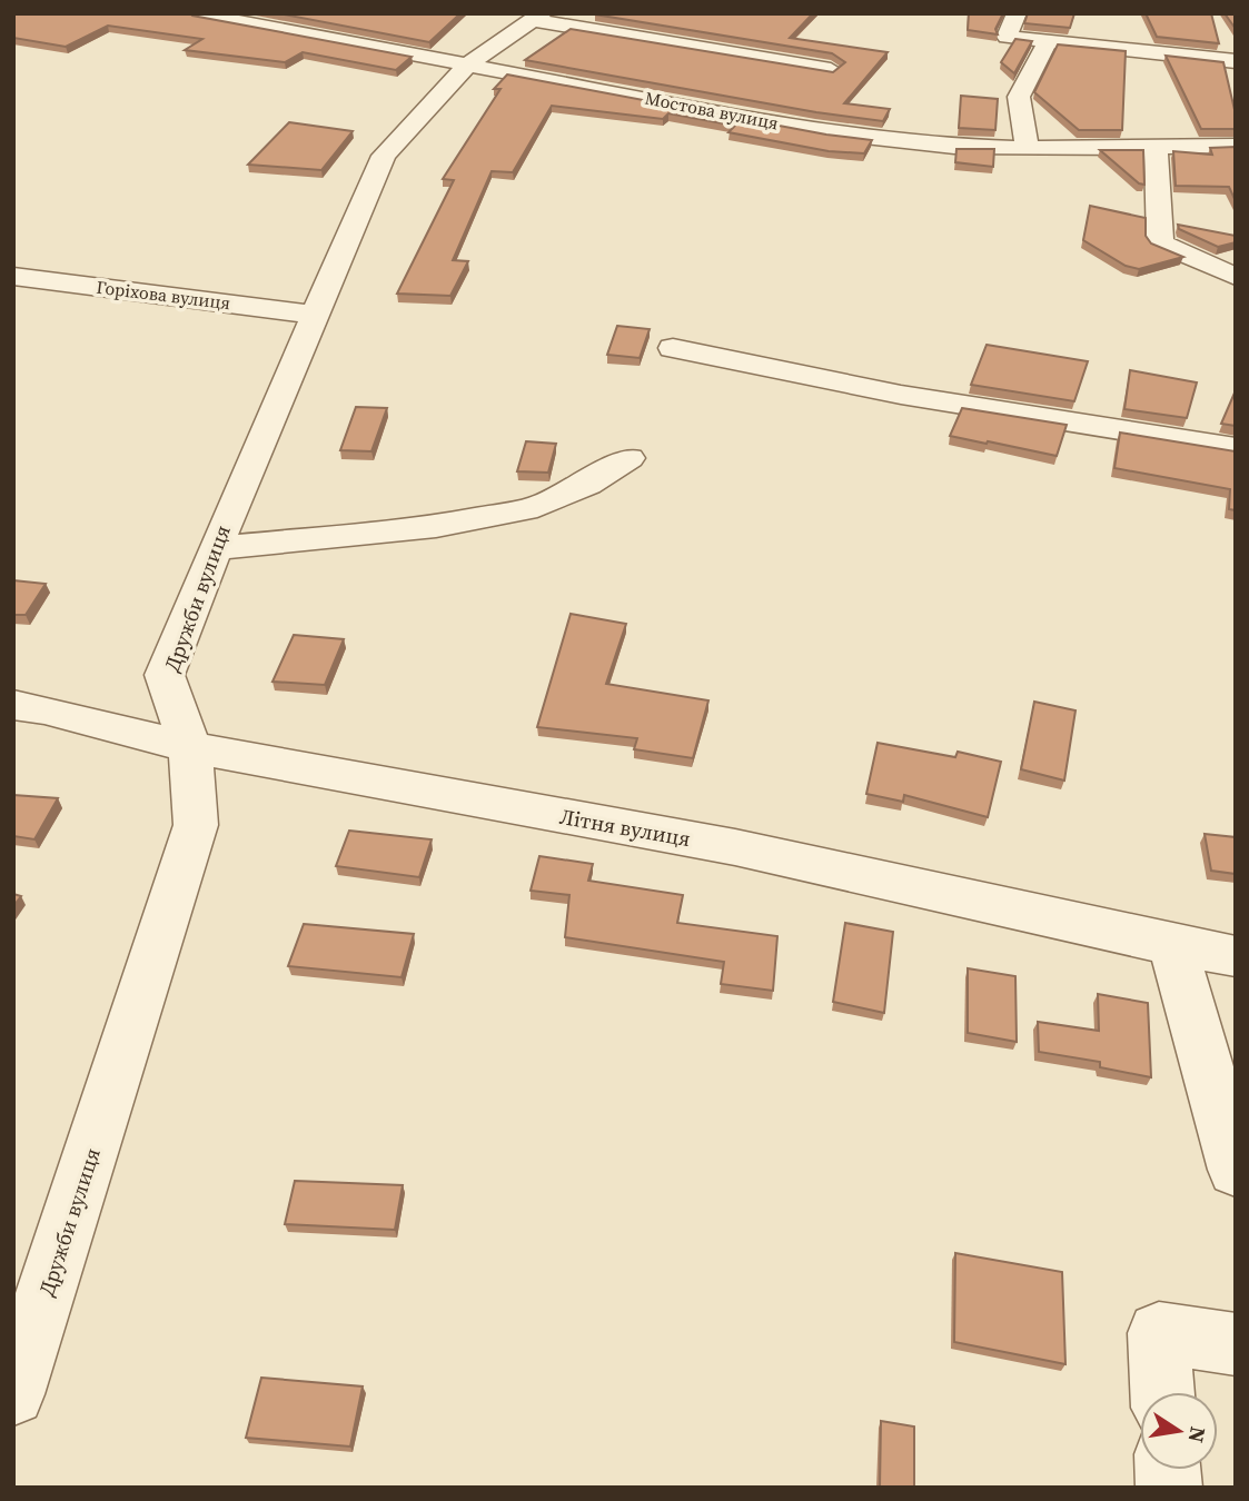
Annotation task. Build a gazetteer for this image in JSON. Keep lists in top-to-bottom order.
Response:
{
  "streets": {
    "street": [
      "Мостова вулиця",
      "Горіхова вулиця",
      "Дружби вулиця",
      "Літня вулиця"
    ]
  },
  "crossings": [
    ["Мостова вулиця", "Дружби вулиця"],
    ["Горіхова вулиця", "Дружби вулиця"],
    ["Дружби вулиця", "Літня вулиця"]
  ],
  "north": "right"
}
